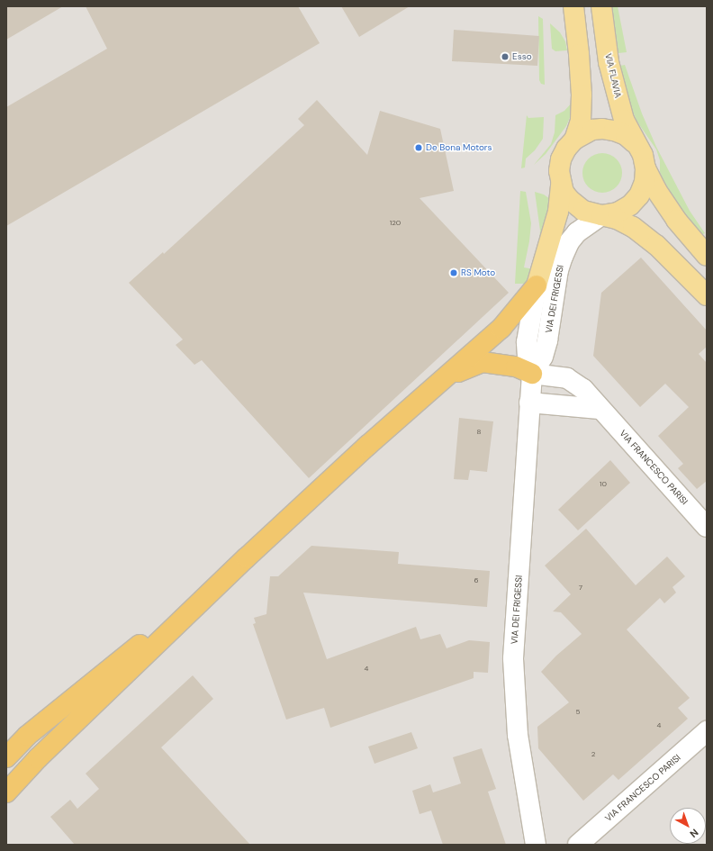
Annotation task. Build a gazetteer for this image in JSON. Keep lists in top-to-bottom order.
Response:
{
  "streets": {
    "main road": ["VIA FLAVIA"],
    "street": ["VIA DEI FRIGESSI", "VIA FRANCESCO PARISI"]
  },
  "crossings": [
    ["VIA FLAVIA", "VIA DEI FRIGESSI"],
    ["VIA DEI FRIGESSI", "VIA FRANCESCO PARISI"]
  ],
  "places": ["Esso", "De Bona Motors", "RS Moto"],
  "house_numbers": [
    "120",
    "8",
    "10",
    "6",
    "7",
    "4",
    "5",
    "4",
    "2"
  ],
  "north": "bottom right"
}
